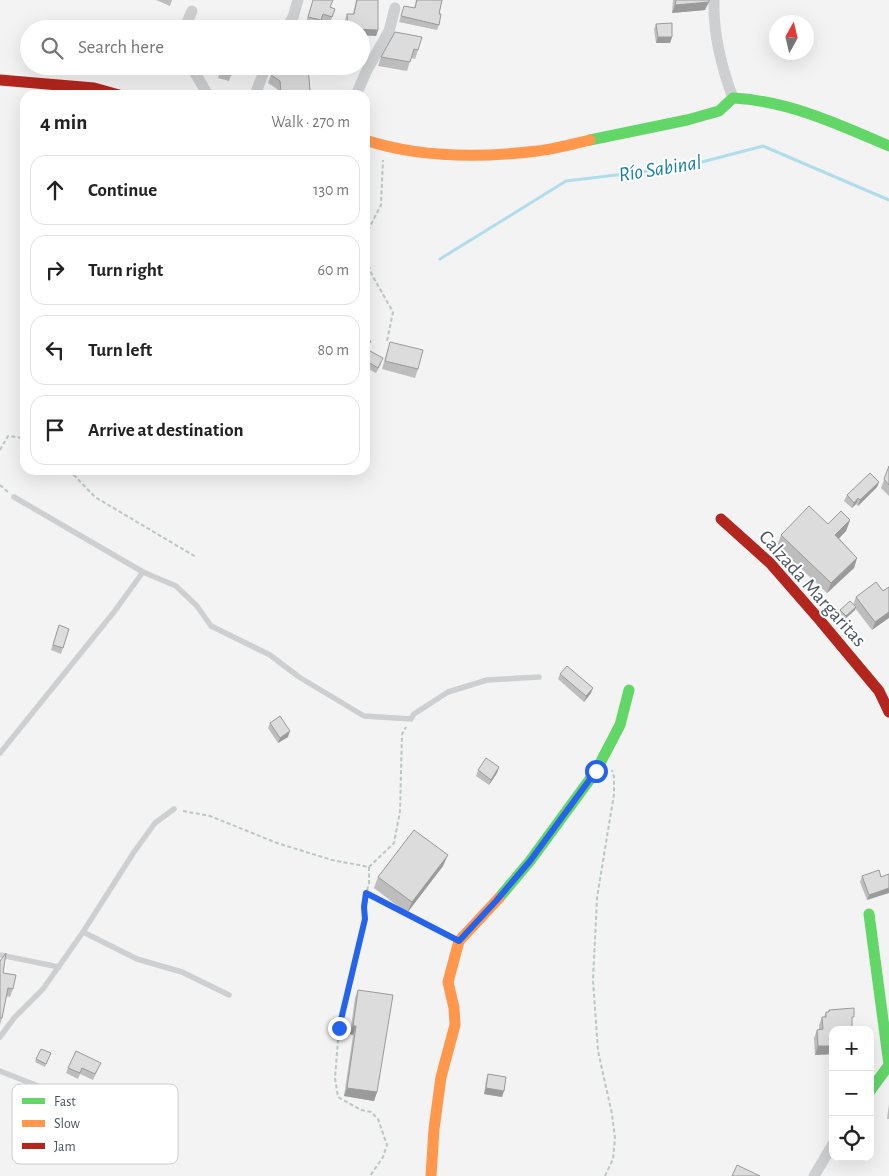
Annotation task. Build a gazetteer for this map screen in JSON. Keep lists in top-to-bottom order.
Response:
{
  "streets": {
    "street": ["Calzada Margaritas"]
  },
  "water": ["Río Sabinal"],
  "legend": ["Fast", "Slow", "Jam"],
  "north": "top",
  "page": {
    "search": "Search here",
    "heading": ["4 min", "Walk · 270 m"],
    "list": [
      ["Continue", "130 m"],
      ["Turn right", "60 m"],
      ["Turn left", "80 m"],
      "Arrive at destination"
    ],
    "map_buttons": ["+", "−"]
  }
}
